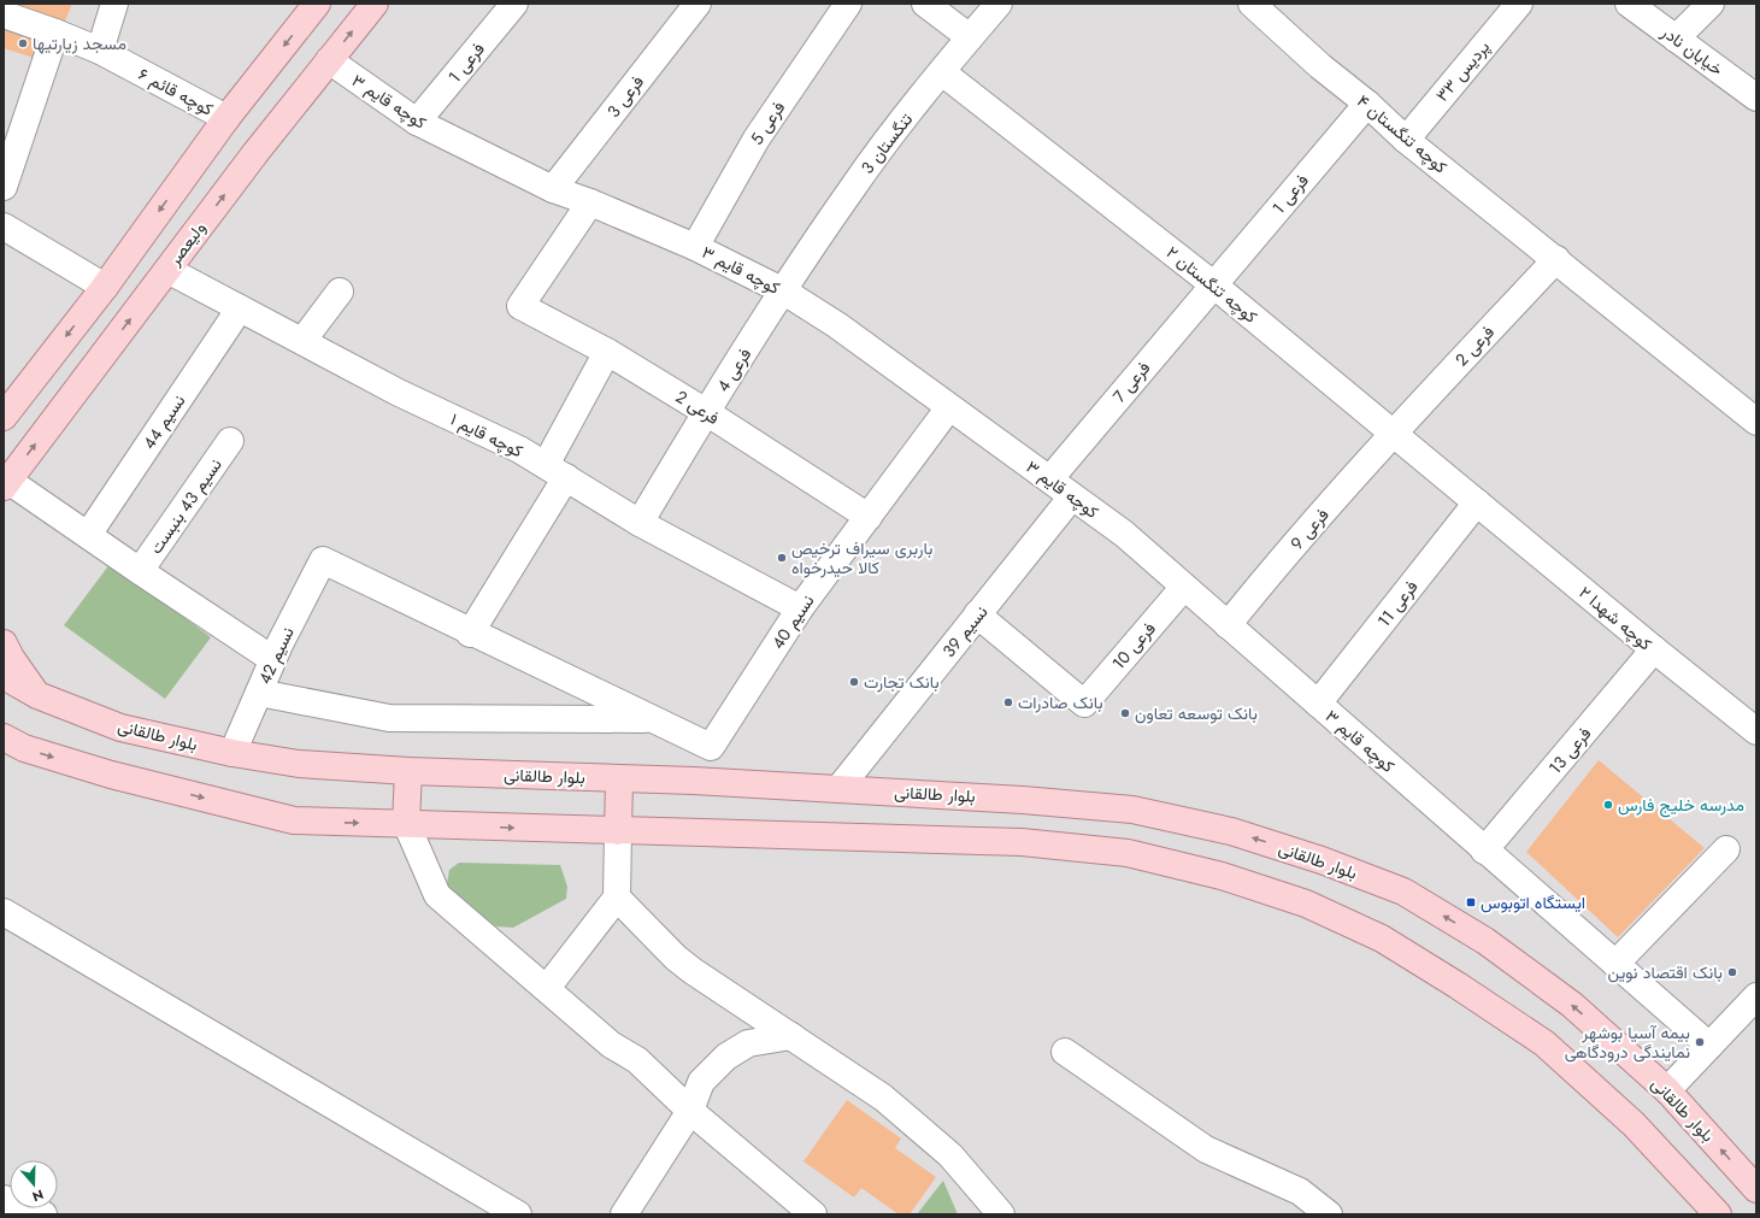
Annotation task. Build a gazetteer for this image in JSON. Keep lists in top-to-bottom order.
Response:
{
  "streets": {
    "main road": ["ولیعصر", "بلوار طالقانی"],
    "street": [
      "خیابان نادر",
      "فرعی 1",
      "پردیس ۳۳",
      "کوچه قائم ۶",
      "فرعی 3",
      "کوچه قایم ۳",
      "فرعی 5",
      "کوچه تنگستان ۴",
      "تنگستان 3",
      "کوچه تنگستان ۲",
      "فرعی 2",
      "فرعی 4",
      "فرعی 7",
      "نسیم 44",
      "کوچه قایم ۱",
      "نسیم 43 بنبست",
      "فرعی 9",
      "فرعی 11",
      "کوچه شهدا ۲",
      "نسیم 40",
      "نسیم 39",
      "فرعی 10",
      "نسیم 42",
      "فرعی 13"
    ]
  },
  "crossings": [
    ["فرعی 1", "کوچه قایم ۳"],
    ["فرعی 1", "کوچه تنگستان ۴"],
    ["فرعی 1", "کوچه تنگستان ۲"],
    ["فرعی 1", "فرعی 7"],
    ["پردیس ۳۳", "کوچه تنگستان ۴"],
    ["فرعی 3", "کوچه قایم ۳"],
    ["کوچه قایم ۳", "فرعی 5"],
    ["کوچه قایم ۳", "تنگستان 3"],
    ["کوچه قایم ۳", "ولیعصر"],
    ["کوچه قایم ۳", "فرعی 2"],
    ["کوچه قایم ۳", "فرعی 4"],
    ["کوچه قایم ۳", "فرعی 7"],
    ["کوچه قایم ۳", "فرعی 9"],
    ["کوچه قایم ۳", "فرعی 11"],
    ["کوچه قایم ۳", "نسیم 40"],
    ["کوچه قایم ۳", "نسیم 39"],
    ["کوچه قایم ۳", "فرعی 10"],
    ["کوچه قایم ۳", "فرعی 13"],
    ["کوچه تنگستان ۴", "فرعی 2"],
    ["تنگستان 3", "کوچه تنگستان ۲"],
    ["تنگستان 3", "فرعی 4"],
    ["ولیعصر", "کوچه قایم ۱"],
    ["کوچه تنگستان ۲", "فرعی 2"],
    ["کوچه تنگستان ۲", "فرعی 7"],
    ["کوچه تنگستان ۲", "فرعی 9"],
    ["کوچه تنگستان ۲", "فرعی 11"],
    ["کوچه تنگستان ۲", "کوچه شهدا ۲"],
    ["فرعی 2", "فرعی 4"],
    ["فرعی 2", "فرعی 9"],
    ["فرعی 2", "نسیم 40"],
    ["فرعی 4", "کوچه قایم ۱"],
    ["نسیم 44", "کوچه قایم ۱"],
    ["کوچه قایم ۱", "نسیم 40"],
    ["فرعی 11", "کوچه شهدا ۲"],
    ["کوچه شهدا ۲", "فرعی 13"],
    ["نسیم 39", "فرعی 10"],
    ["نسیم 39", "بلوار طالقانی"],
    ["نسیم 42", "بلوار طالقانی"]
  ],
  "places": {
    "other": [
      "مسجد زیارتیها",
      "باربری سیراف ترخیص کالا حیدرخواه",
      "بانک تجارت",
      "بانک صادرات",
      "بانک توسعه تعاون",
      "مدرسه خلیج فارس",
      "بانک اقتصاد نوین",
      "بیمه آسیا بوشهر نمایندگی درودگاهی"
    ],
    "transit": ["ایستگاه اتوبوس"]
  },
  "north": "bottom"
}
